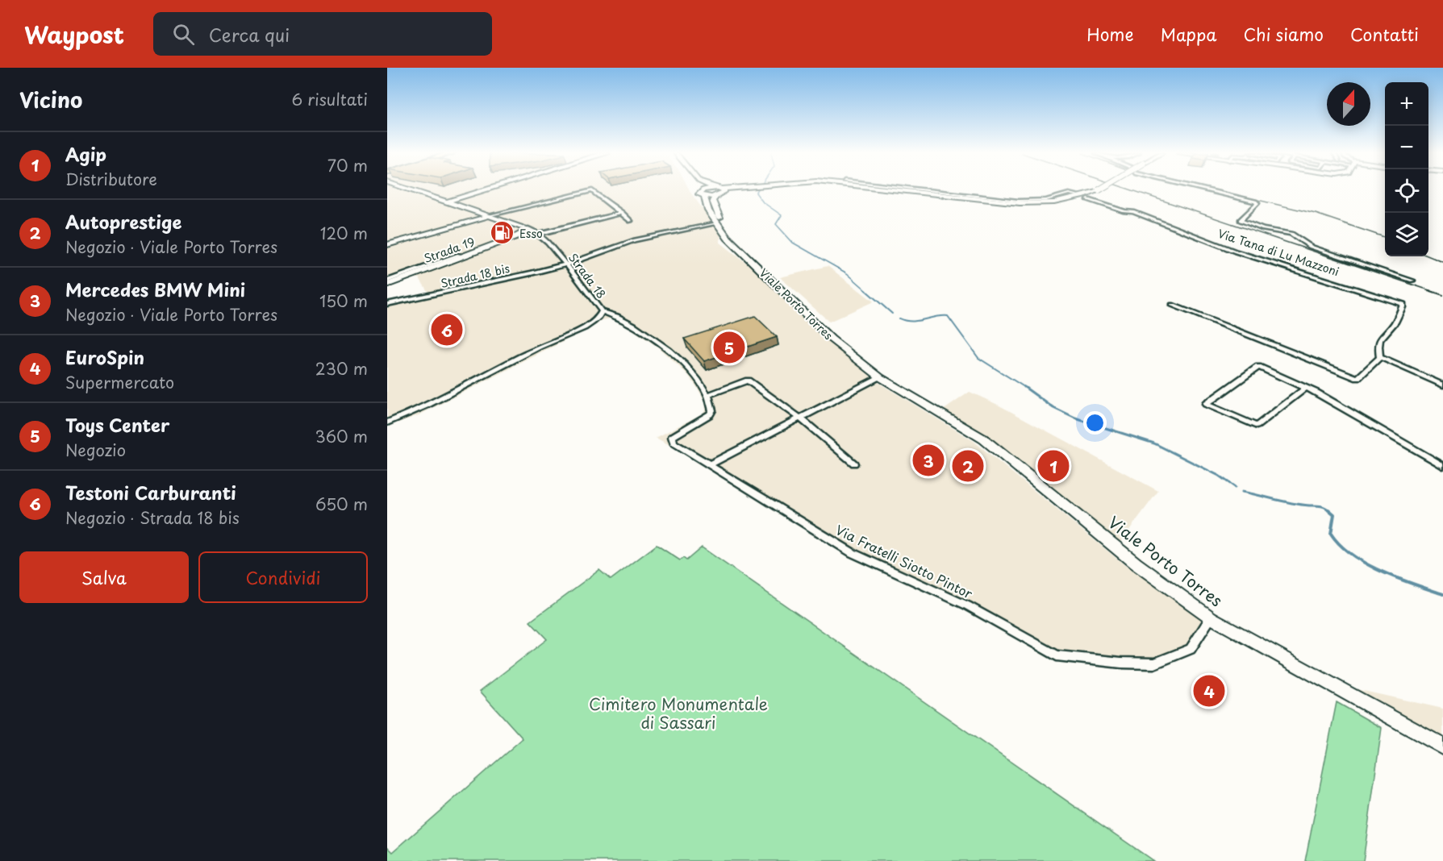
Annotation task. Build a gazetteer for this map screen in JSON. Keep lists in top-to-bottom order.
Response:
{
  "streets": {
    "main road": ["Strada 19", "Strada 18", "Viale Porto Torres"],
    "street": ["Via Tana di Lu Mazzoni", "Strada 18 bis", "Via Fratelli Siotto Pintor"]
  },
  "crossings": [
    ["Strada 19", "Strada 18"],
    ["Strada 18 bis", "Strada 18"],
    ["Strada 18 bis", "Viale Porto Torres"],
    ["Viale Porto Torres", "Via Fratelli Siotto Pintor"]
  ],
  "parks": ["Cimitero Monumentale di Sassari"],
  "places": {
    "fuel station": ["Esso"]
  },
  "north": "top",
  "page": {
    "header": "Waypost",
    "search": "Cerca qui",
    "nav": [
      "Home",
      "Mappa",
      "Chi siamo",
      "Contatti"
    ],
    "heading": ["Vicino", "6 risultati"],
    "map_buttons": ["+", "−"],
    "list": [
      {
        "mark": "1",
        "name": "Agip",
        "note": "Distributore",
        "value": "70 m"
      },
      {
        "mark": "2",
        "name": "Autoprestige",
        "note": "Negozio · Viale Porto Torres",
        "value": "120 m"
      },
      {
        "mark": "3",
        "name": "Mercedes BMW Mini",
        "note": "Negozio · Viale Porto Torres",
        "value": "150 m"
      },
      {
        "mark": "4",
        "name": "EuroSpin",
        "note": "Supermercato",
        "value": "230 m"
      },
      {
        "mark": "5",
        "name": "Toys Center",
        "note": "Negozio",
        "value": "360 m"
      },
      {
        "mark": "6",
        "name": "Testoni Carburanti",
        "note": "Negozio · Strada 18 bis",
        "value": "650 m"
      }
    ],
    "pins": [
      "6",
      "5",
      "3",
      "1",
      "2",
      "4"
    ],
    "buttons": ["Salva", "Condividi"]
  }
}
